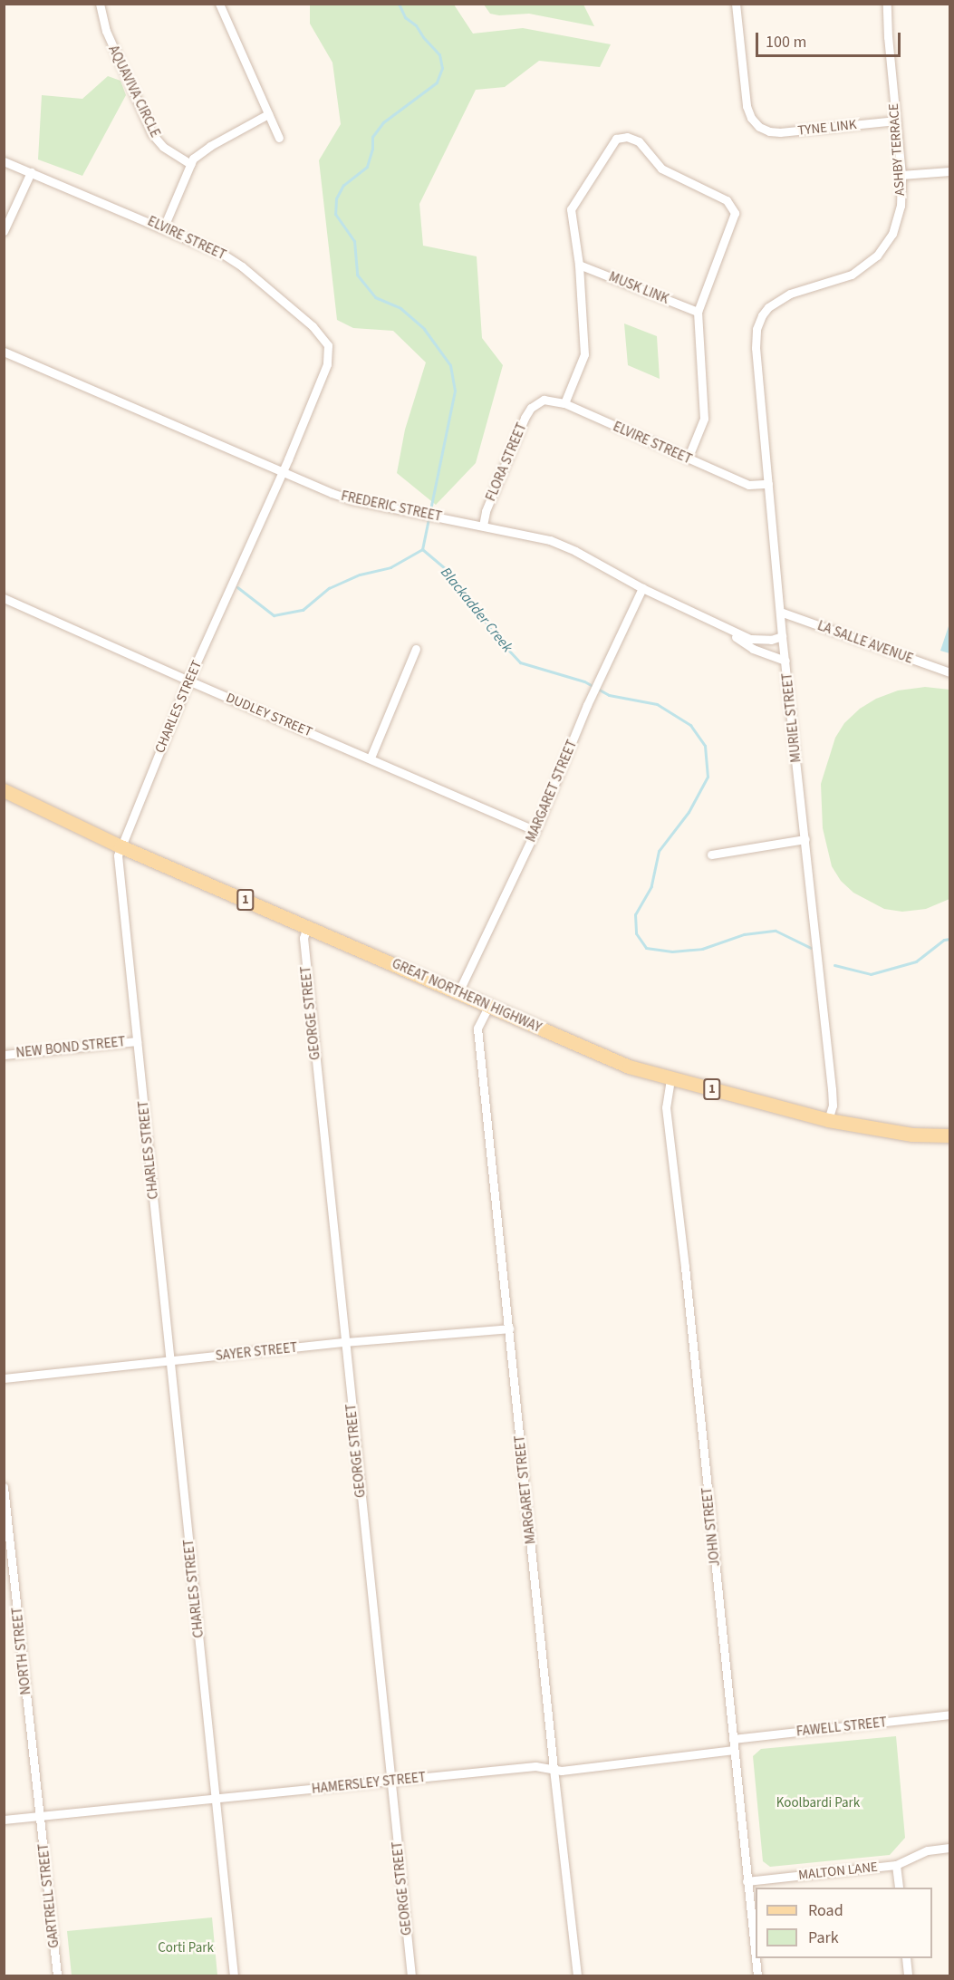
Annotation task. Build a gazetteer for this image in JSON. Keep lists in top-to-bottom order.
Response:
{
  "streets": {
    "main road": ["1", "GREAT NORTHERN HIGHWAY"],
    "street": [
      "AQUAVIVA CIRCLE",
      "TYNE LINK",
      "ASHBY TERRACE",
      "ELVIRE STREET",
      "MUSK LINK",
      "FLORA STREET",
      "FREDERIC STREET",
      "LA SALLE AVENUE",
      "CHARLES STREET",
      "DUDLEY STREET",
      "MURIEL STREET",
      "MARGARET STREET",
      "GEORGE STREET",
      "NEW BOND STREET",
      "SAYER STREET",
      "JOHN STREET",
      "NORTH STREET",
      "FAWELL STREET",
      "HAMERSLEY STREET",
      "MALTON LANE",
      "GARTRELL STREET"
    ]
  },
  "crossings": [
    ["TYNE LINK", "ASHBY TERRACE"],
    ["ASHBY TERRACE", "MURIEL STREET"],
    ["ELVIRE STREET", "FLORA STREET"],
    ["ELVIRE STREET", "CHARLES STREET"],
    ["ELVIRE STREET", "MURIEL STREET"],
    ["FLORA STREET", "FREDERIC STREET"],
    ["FREDERIC STREET", "CHARLES STREET"],
    ["FREDERIC STREET", "MURIEL STREET"],
    ["FREDERIC STREET", "MARGARET STREET"],
    ["LA SALLE AVENUE", "MURIEL STREET"],
    ["CHARLES STREET", "DUDLEY STREET"],
    ["CHARLES STREET", "GREAT NORTHERN HIGHWAY"],
    ["CHARLES STREET", "NEW BOND STREET"],
    ["CHARLES STREET", "SAYER STREET"],
    ["CHARLES STREET", "HAMERSLEY STREET"],
    ["DUDLEY STREET", "MARGARET STREET"],
    ["MURIEL STREET", "GREAT NORTHERN HIGHWAY"],
    ["MARGARET STREET", "GREAT NORTHERN HIGHWAY"],
    ["MARGARET STREET", "SAYER STREET"],
    ["MARGARET STREET", "HAMERSLEY STREET"],
    ["GREAT NORTHERN HIGHWAY", "GEORGE STREET"],
    ["GREAT NORTHERN HIGHWAY", "JOHN STREET"],
    ["GEORGE STREET", "SAYER STREET"],
    ["GEORGE STREET", "HAMERSLEY STREET"],
    ["JOHN STREET", "FAWELL STREET"],
    ["JOHN STREET", "HAMERSLEY STREET"],
    ["JOHN STREET", "MALTON LANE"],
    ["NORTH STREET", "HAMERSLEY STREET"],
    ["NORTH STREET", "GARTRELL STREET"],
    ["HAMERSLEY STREET", "GARTRELL STREET"]
  ],
  "water": ["Blackadder Creek"],
  "parks": ["Koolbardi Park", "Corti Park"],
  "legend": ["Road", "Park"],
  "scale_bar": "100 m"
}
